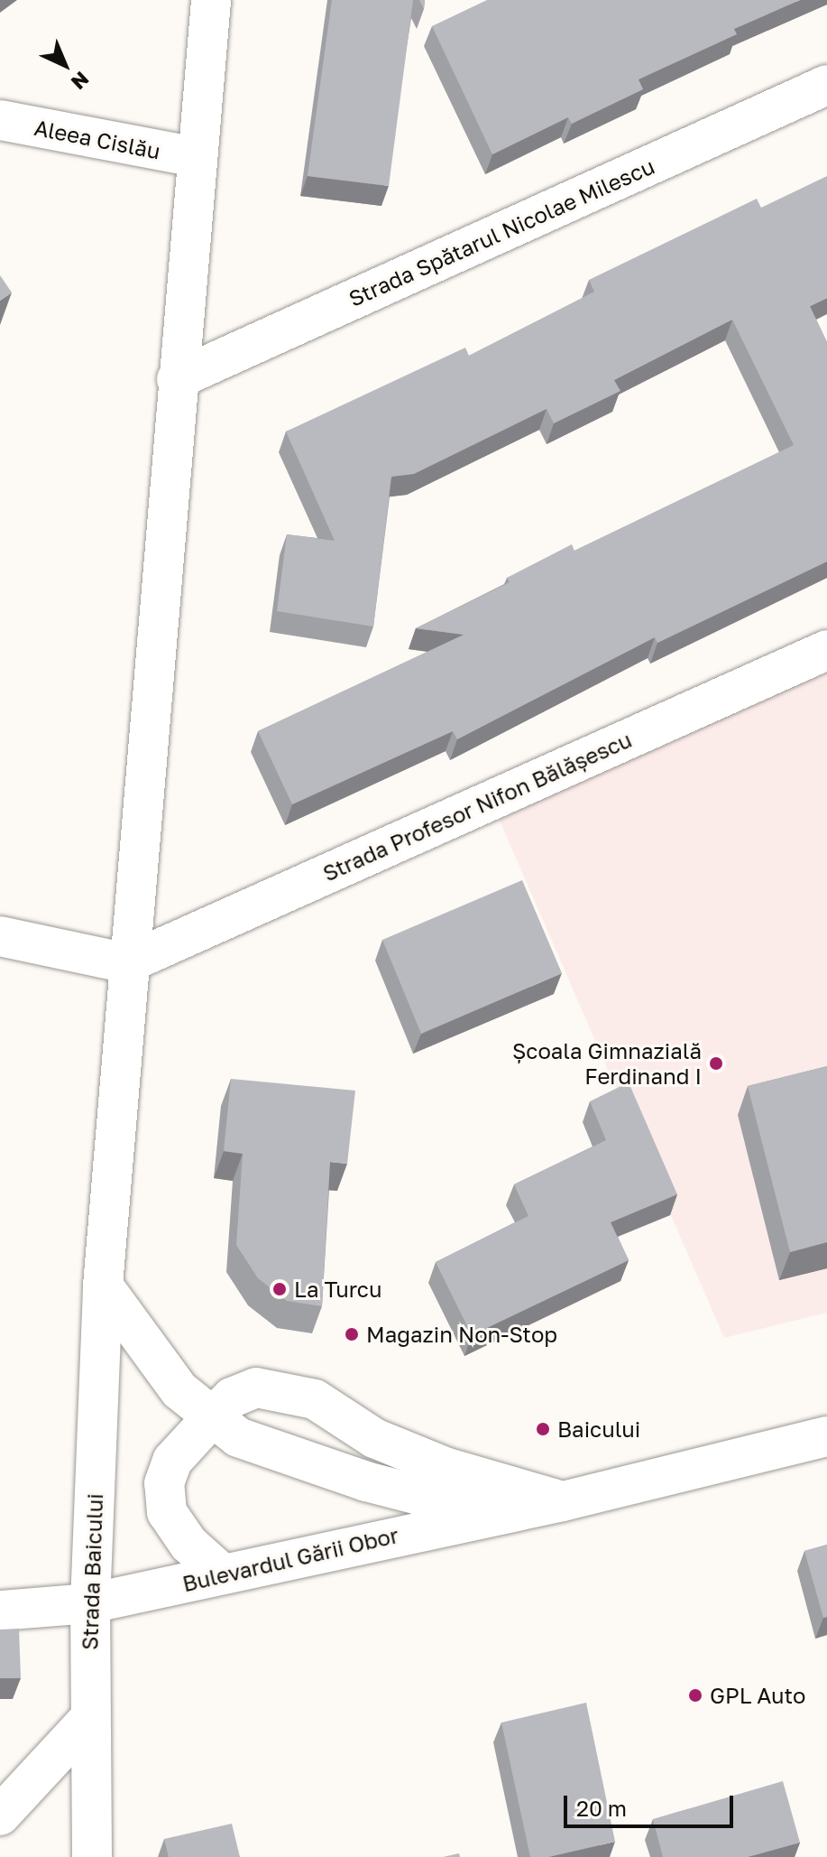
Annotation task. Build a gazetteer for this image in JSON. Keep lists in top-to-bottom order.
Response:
{
  "streets": {
    "main road": [
      "Aleea Cislău",
      "Strada Spătarul Nicolae Milescu",
      "Strada Profesor Nifon Bălășescu",
      "Bulevardul Gării Obor",
      "Strada Baicului"
    ]
  },
  "crossings": [
    ["Aleea Cislău", "Strada Baicului"],
    ["Strada Spătarul Nicolae Milescu", "Strada Baicului"],
    ["Strada Profesor Nifon Bălășescu", "Strada Baicului"],
    ["Bulevardul Gării Obor", "Strada Baicului"]
  ],
  "places": [
    "Școala Gimnazială Ferdinand I",
    "La Turcu",
    "Magazin Non-Stop",
    "Baicului",
    "GPL Auto"
  ],
  "scale_bar": "20 m",
  "north": "bottom right"
}
